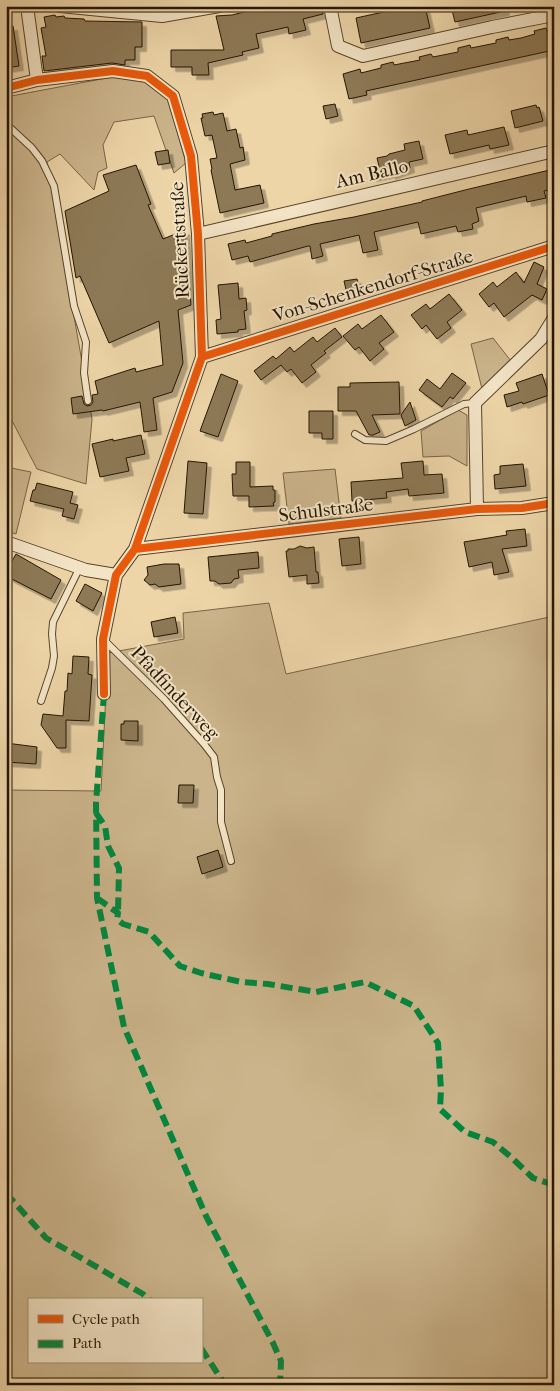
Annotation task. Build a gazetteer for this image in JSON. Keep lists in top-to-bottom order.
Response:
{
  "streets": {
    "street": [
      "Am Ballo",
      "Rückertstraße",
      "Von-Schenkendorf-Straße",
      "Schulstraße"
    ],
    "lane": ["Pfadfinderweg"]
  },
  "crossings": [
    ["Am Ballo", "Rückertstraße"],
    ["Rückertstraße", "Von-Schenkendorf-Straße"],
    ["Rückertstraße", "Schulstraße"]
  ],
  "legend": ["Cycle path", "Path"]
}
